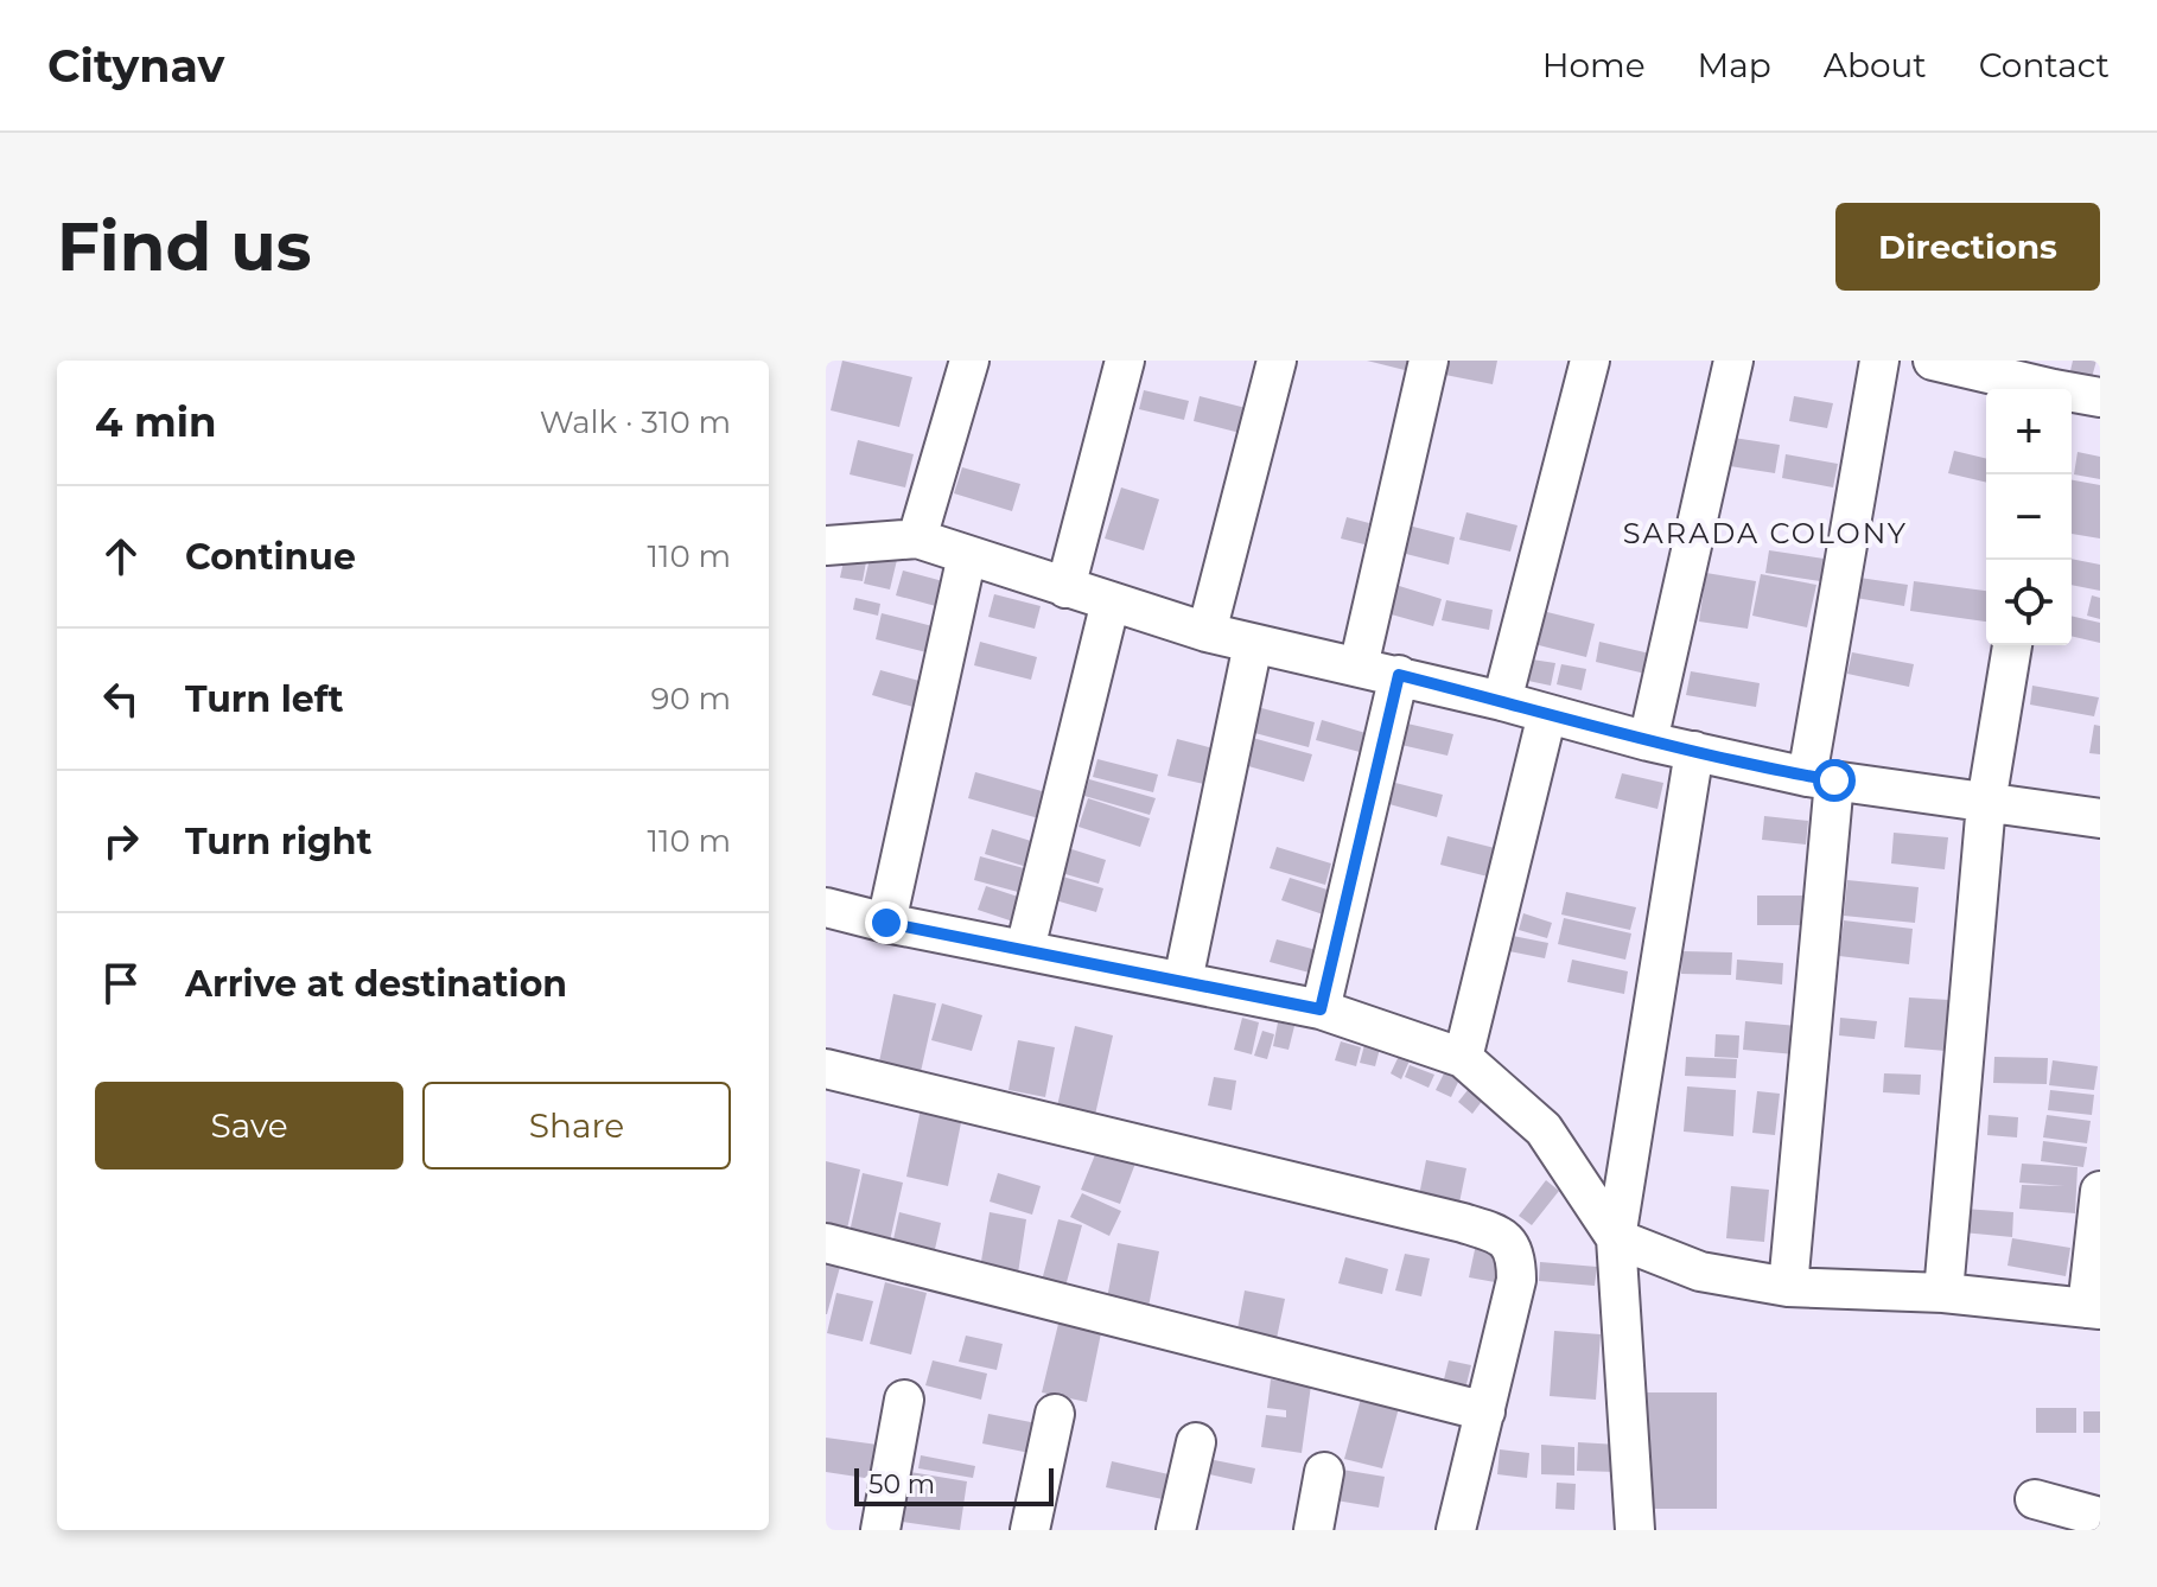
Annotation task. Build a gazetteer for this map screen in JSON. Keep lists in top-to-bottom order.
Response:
{
  "districts": ["SARADA COLONY"],
  "scale_bar": "50 m",
  "page": {
    "header": "Citynav",
    "nav": [
      "Home",
      "Map",
      "About",
      "Contact"
    ],
    "buttons": [
      "Directions",
      ["Save", "Share"]
    ],
    "title": "Find us",
    "heading": ["4 min", "Walk · 310 m"],
    "map_buttons": ["+", "−"],
    "list": [
      ["Continue", "110 m"],
      ["Turn left", "90 m"],
      ["Turn right", "110 m"],
      "Arrive at destination"
    ],
    "scale": "50 m"
  }
}
